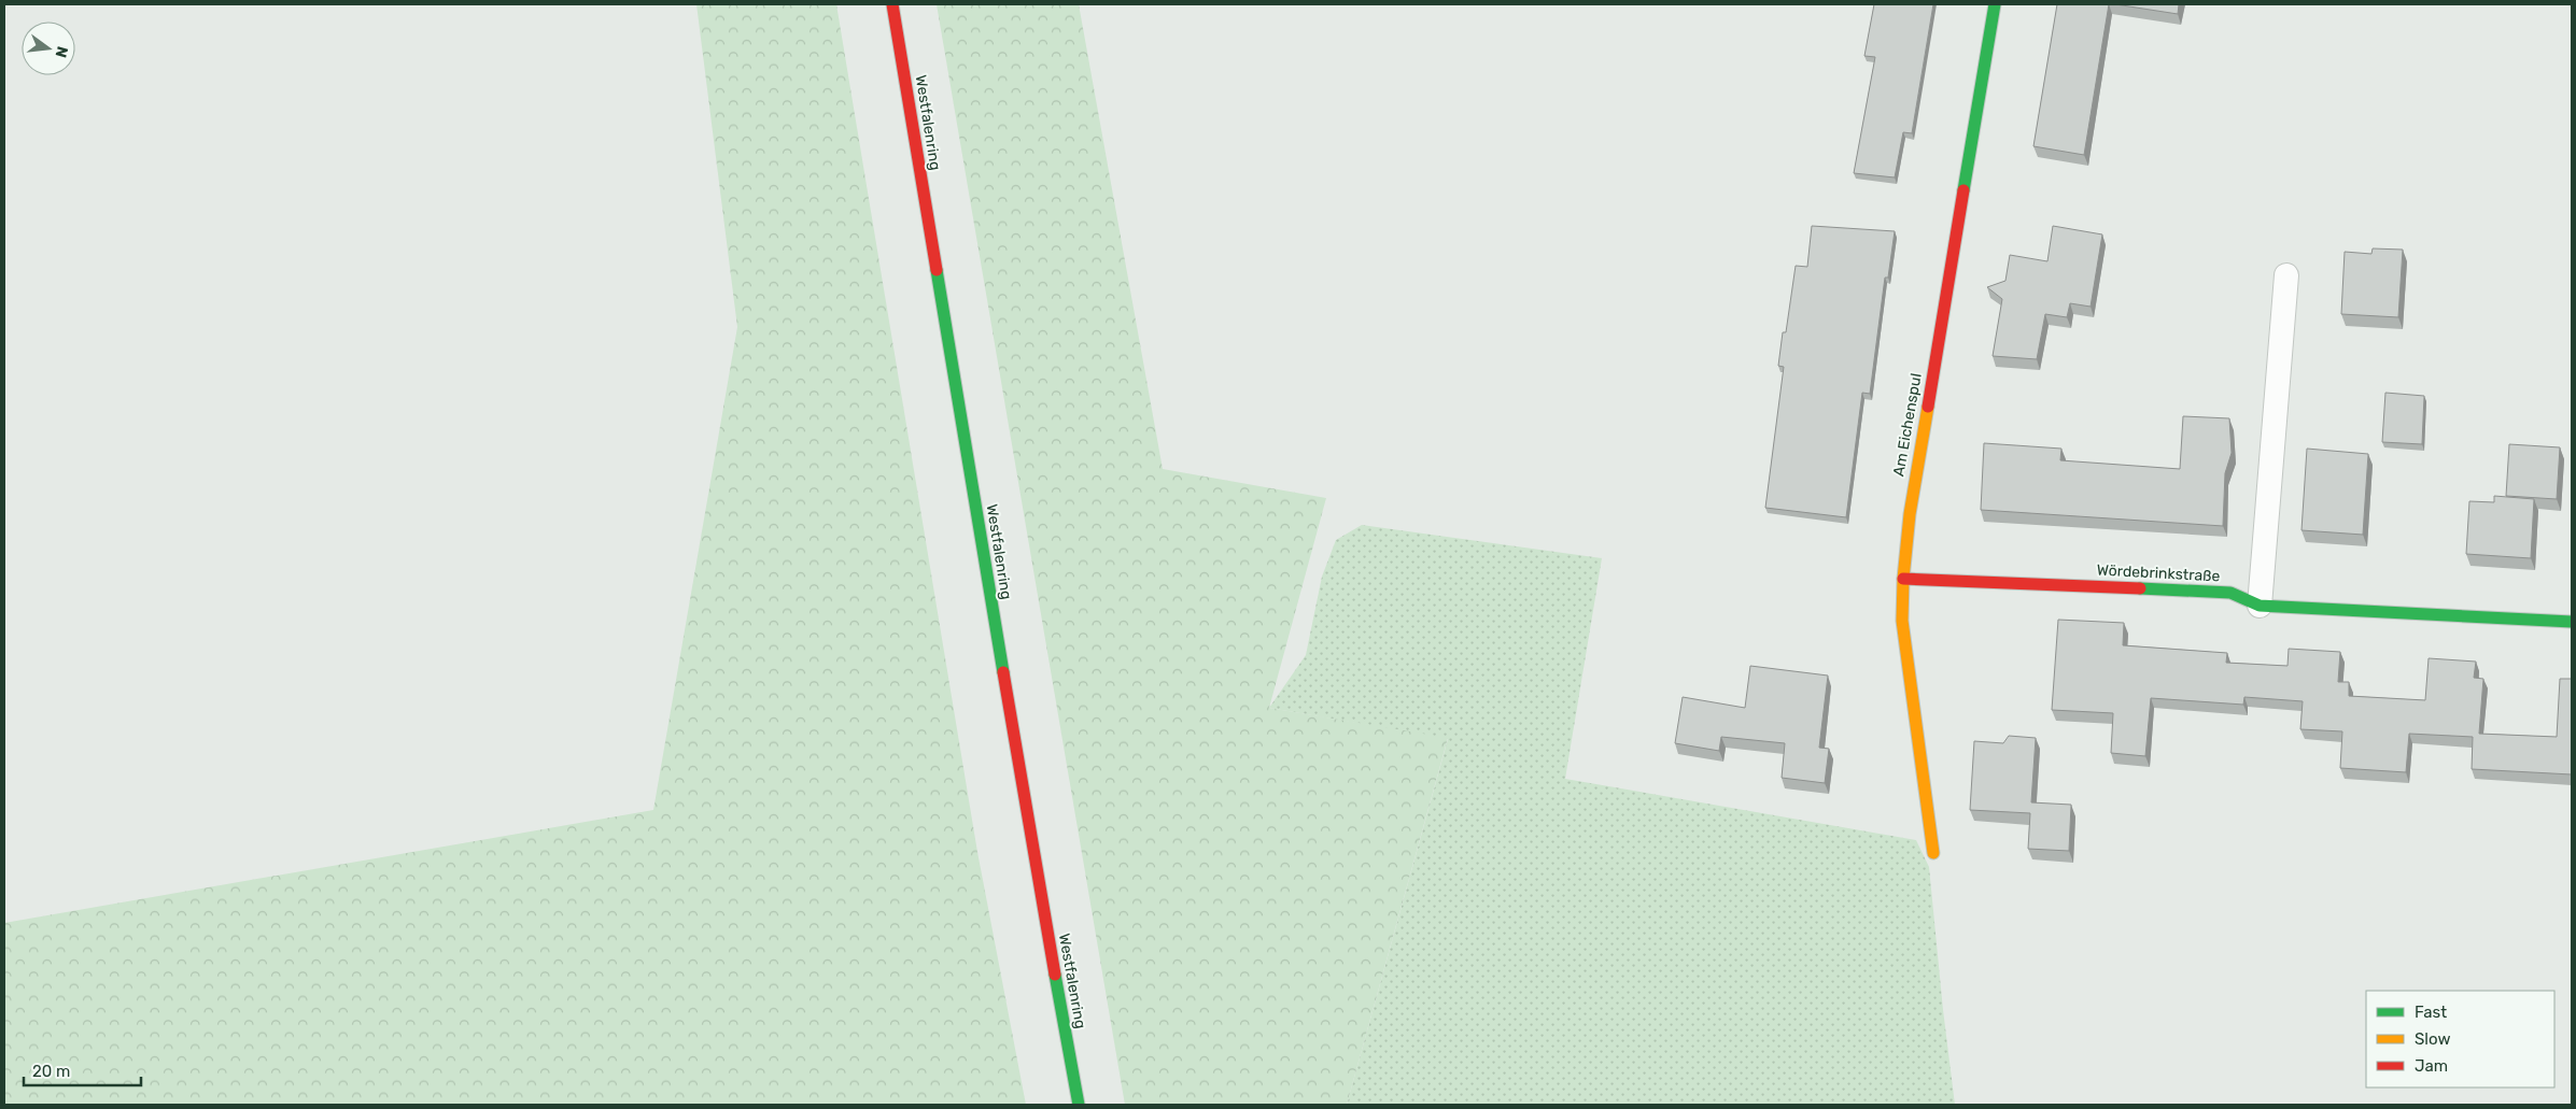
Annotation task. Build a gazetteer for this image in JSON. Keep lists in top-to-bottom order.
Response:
{
  "streets": {
    "street": ["Westfalenring", "Am Eichenspul", "Wördebrinkstraße"]
  },
  "crossings": [
    ["Am Eichenspul", "Wördebrinkstraße"]
  ],
  "legend": ["Fast", "Slow", "Jam"],
  "scale_bar": "20 m",
  "north": "right"
}
